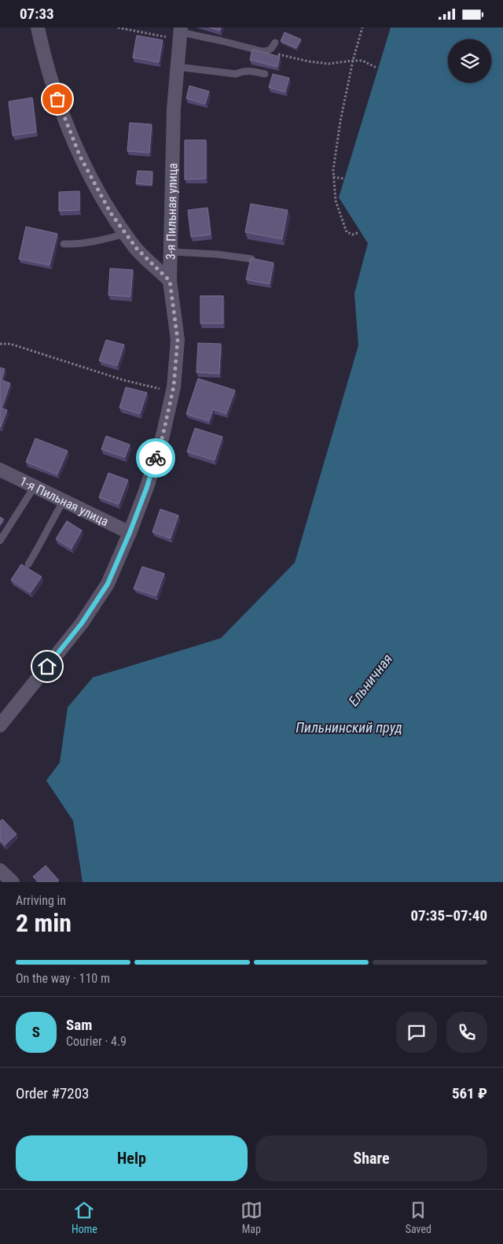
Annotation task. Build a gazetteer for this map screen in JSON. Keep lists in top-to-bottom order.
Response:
{
  "streets": {
    "street": ["3-я Пильная улица", "1-я Пильная улица"]
  },
  "crossings": [
    ["3-я Пильная улица", "1-я Пильная улица"]
  ],
  "water": ["Ельничная", "Пильнинский пруд"],
  "page": {
    "status": "07:33",
    "heading": ["2 min", "Arriving in", "07:35–07:40"],
    "panel": [
      "Sam",
      "Courier · 4.9",
      "Order #7203",
      "561 ₽"
    ],
    "bar": "On the way · 110 m",
    "round": "S",
    "buttons": ["Help", "Share"],
    "tabs": ["Home", "Map", "Saved"]
  }
}
